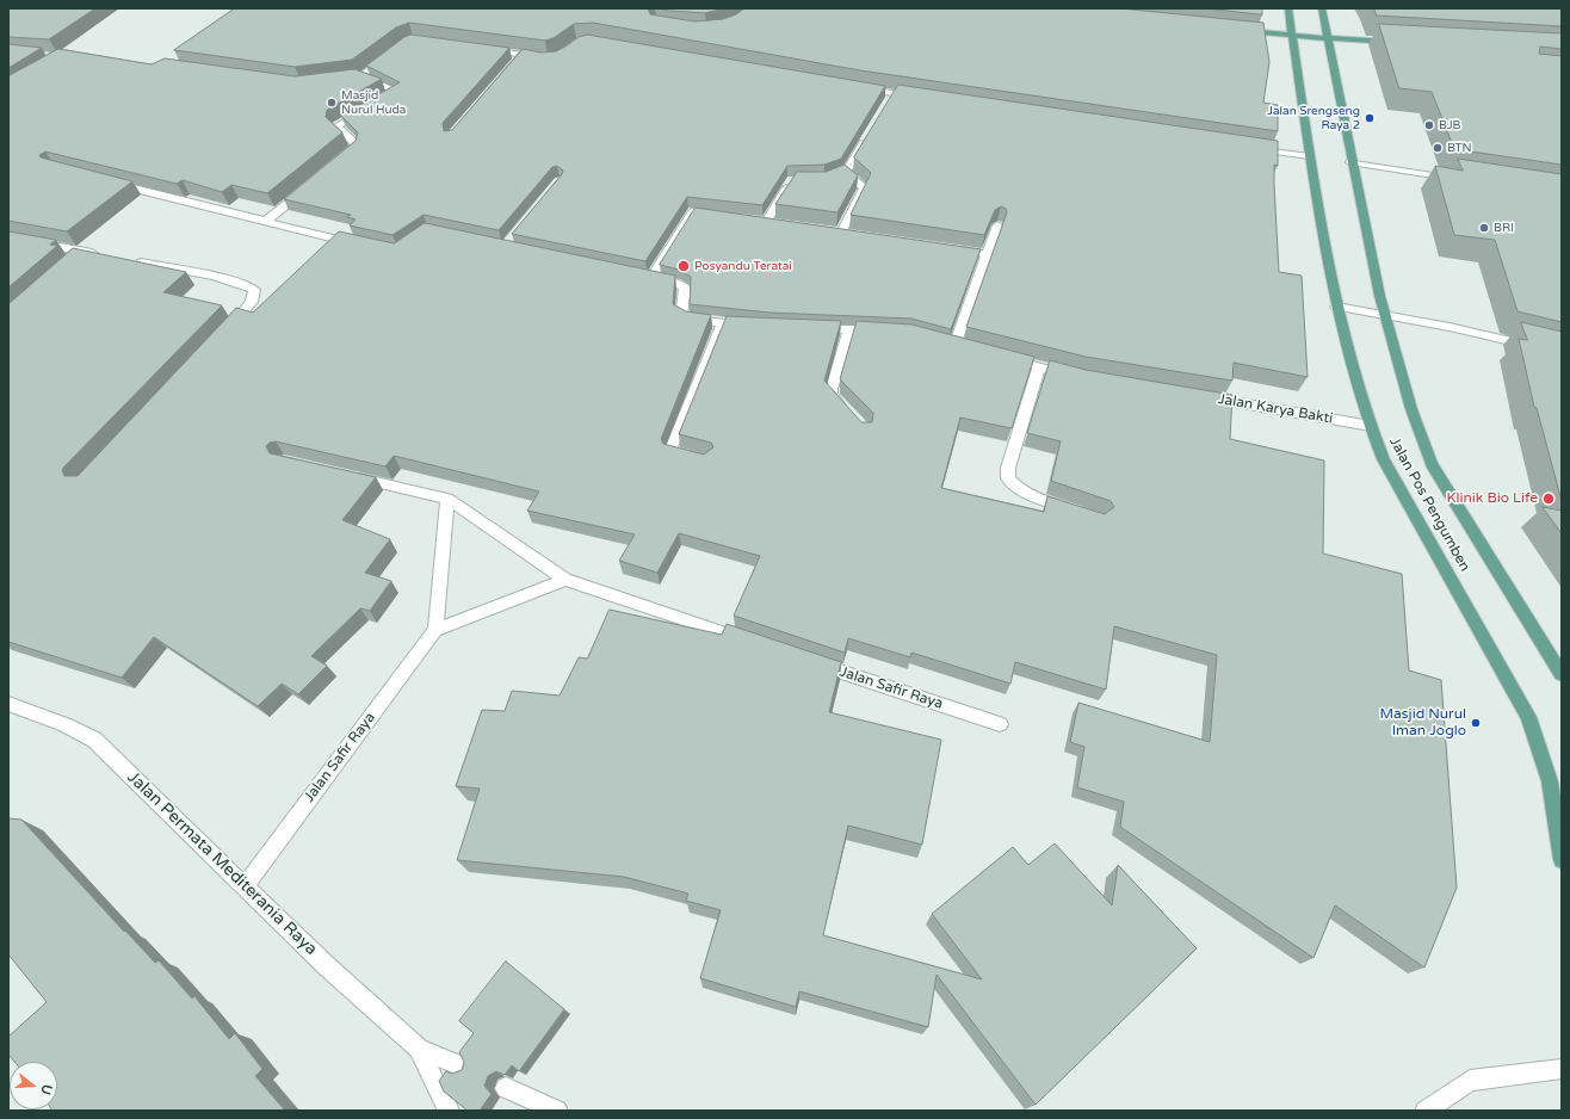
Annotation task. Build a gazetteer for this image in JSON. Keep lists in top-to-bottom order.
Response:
{
  "streets": {
    "main road": ["Jalan Pos Pengumben"],
    "street": ["Jalan Karya Bakti", "Jalan Safir Raya", "Jalan Permata Mediterania Raya"]
  },
  "crossings": [
    ["Jalan Karya Bakti", "Jalan Pos Pengumben"],
    ["Jalan Safir Raya", "Jalan Permata Mediterania Raya"]
  ],
  "places": [
    "Masjid Nurul Huda",
    "Jalan Srengseng Raya 2",
    "BJB",
    "BTN",
    "BRI",
    "Posyandu Teratai",
    "Klinik Bio Life",
    "Masjid Nurul Iman Joglo"
  ],
  "north": "right"
}
